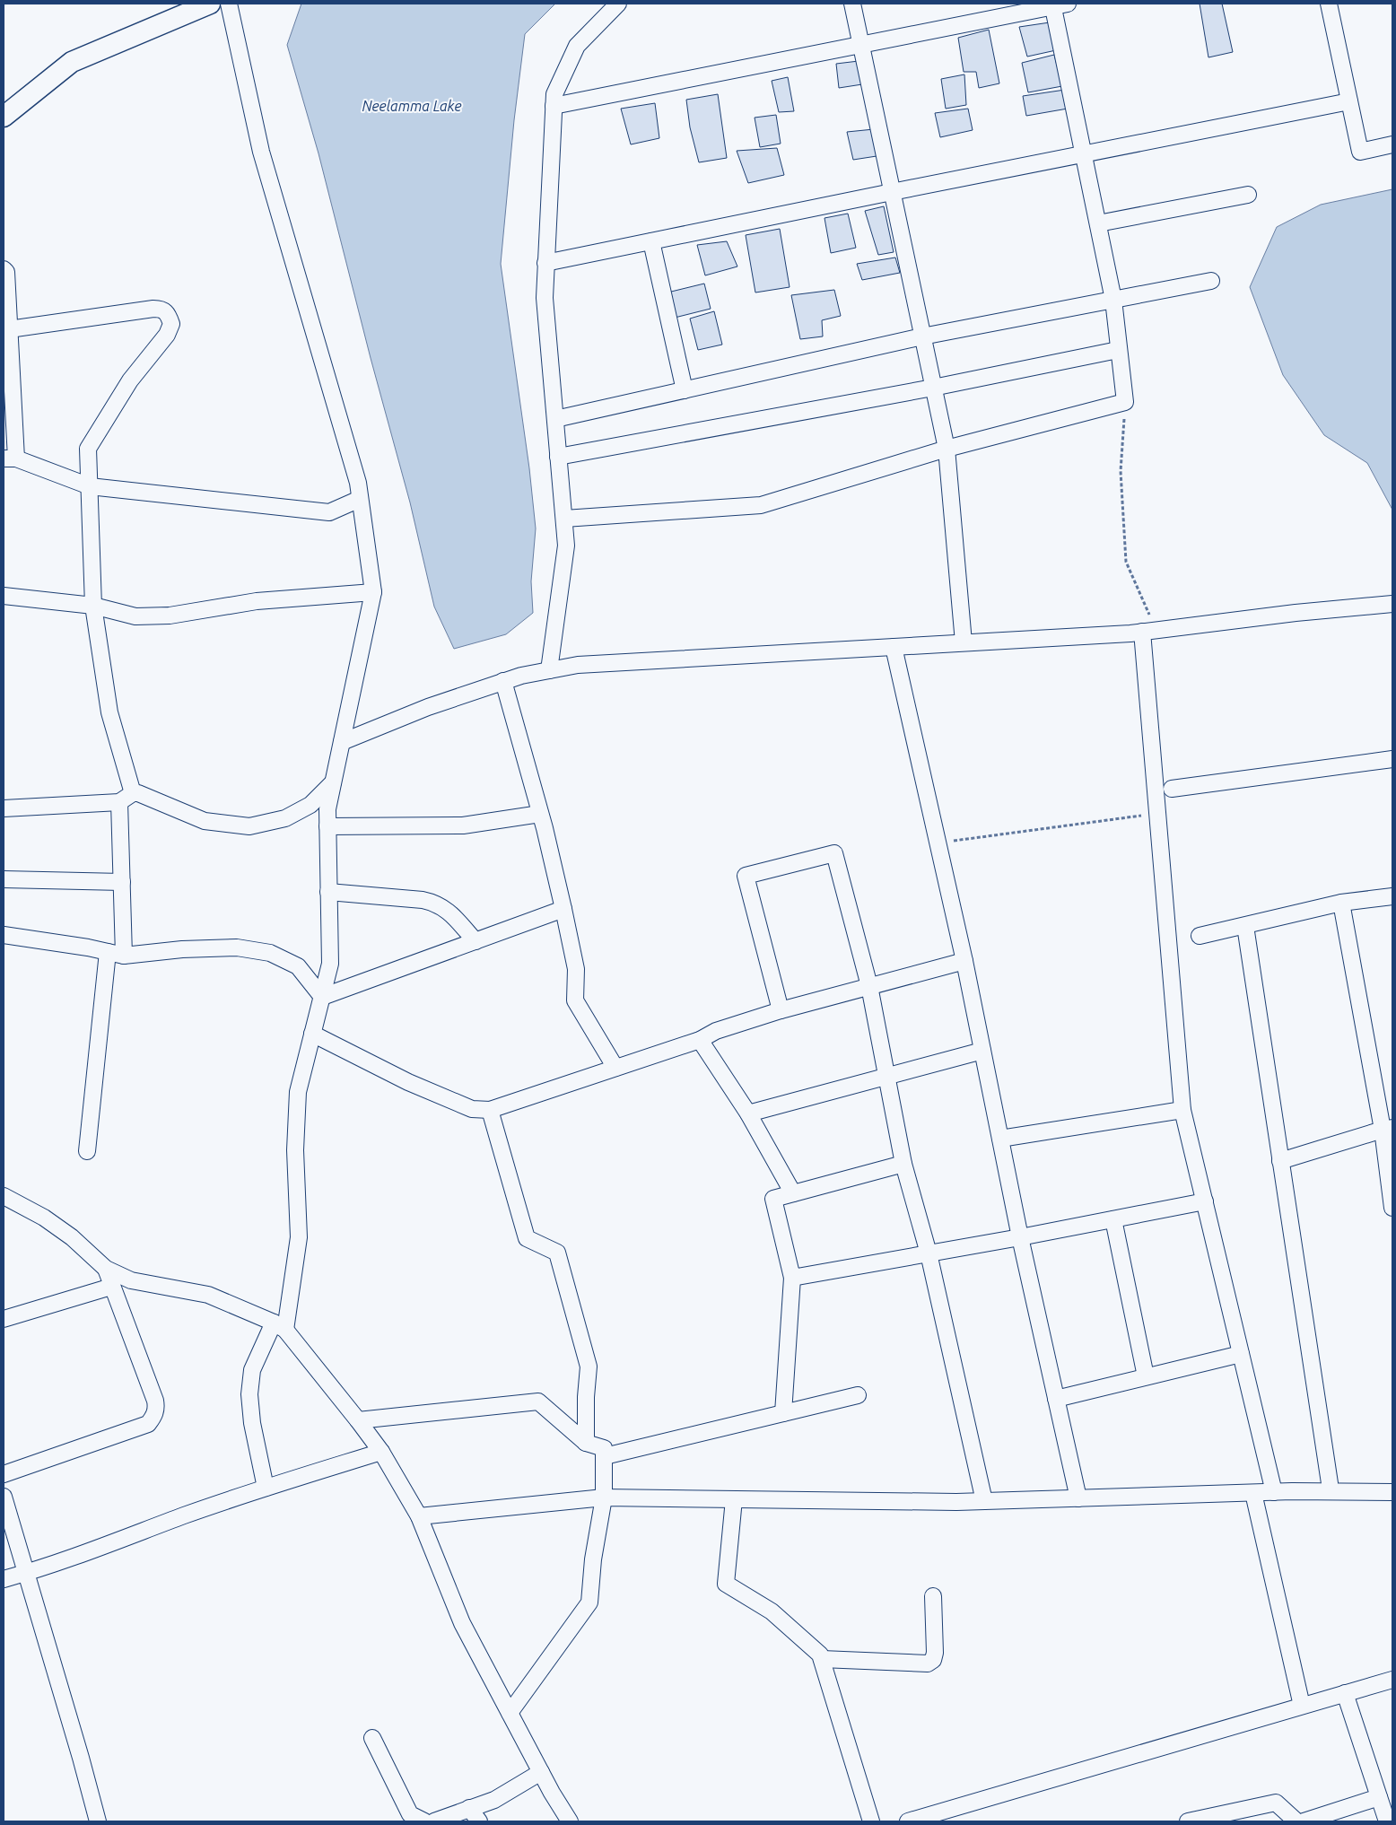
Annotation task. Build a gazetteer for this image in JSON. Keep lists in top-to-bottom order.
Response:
{
  "water": ["Neelamma Lake"]
}
